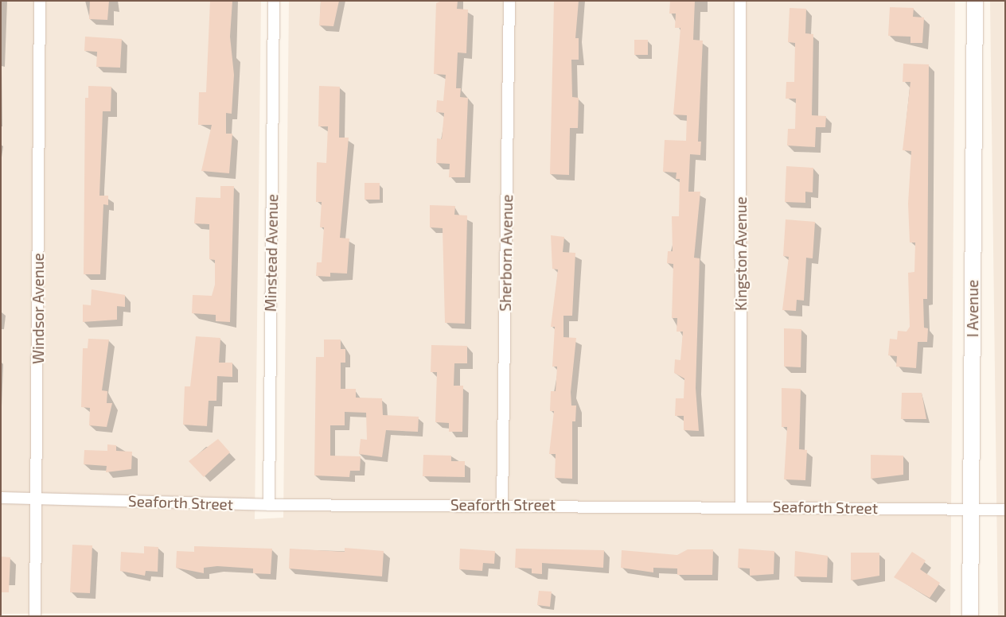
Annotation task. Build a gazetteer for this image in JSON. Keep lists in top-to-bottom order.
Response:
{
  "streets": {
    "main road": ["I Avenue"],
    "street": [
      "Minstead Avenue",
      "Sherborn Avenue",
      "Kingston Avenue",
      "Windsor Avenue",
      "Seaforth Street"
    ]
  },
  "crossings": [
    ["Minstead Avenue", "Seaforth Street"],
    ["Sherborn Avenue", "Seaforth Street"],
    ["Kingston Avenue", "Seaforth Street"],
    ["Windsor Avenue", "Seaforth Street"],
    ["I Avenue", "Seaforth Street"]
  ]
}
